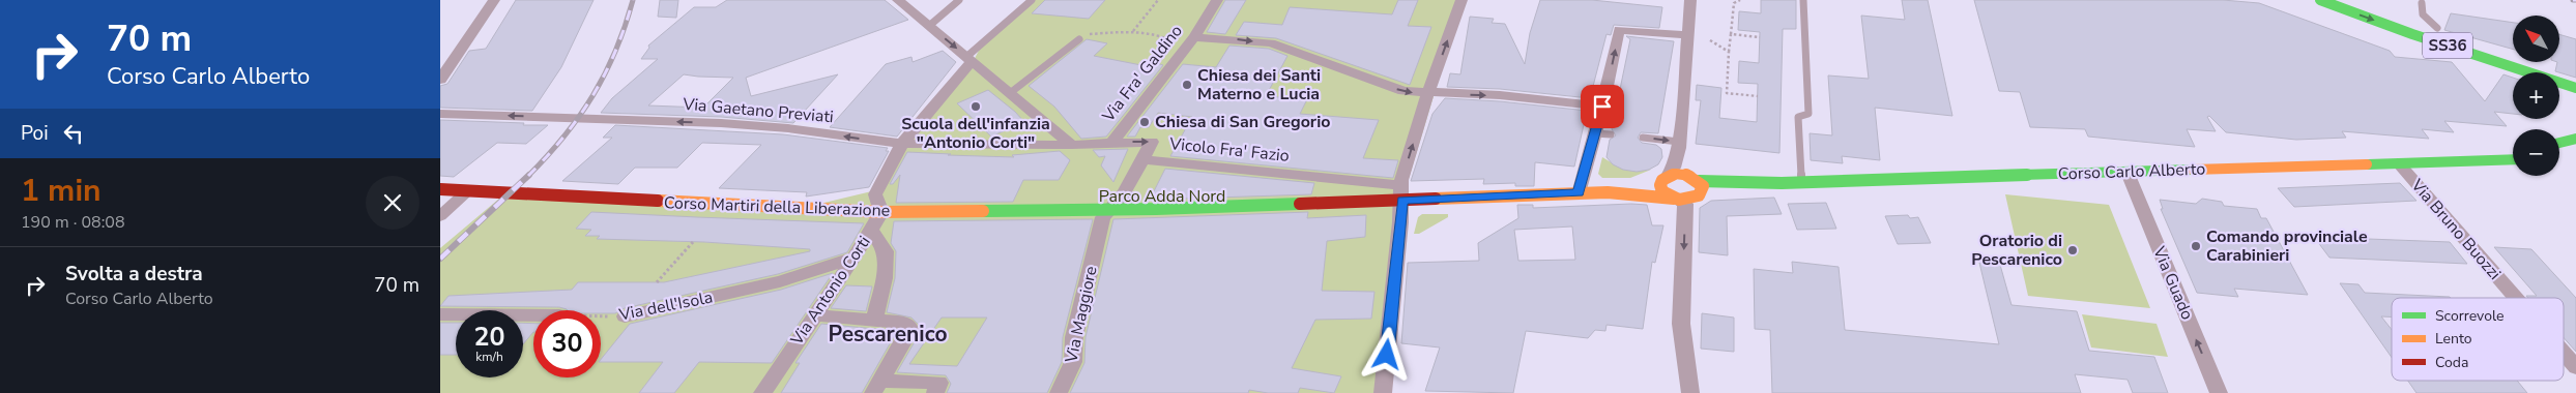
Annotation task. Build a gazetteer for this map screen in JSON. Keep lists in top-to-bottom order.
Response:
{
  "streets": {
    "main road": ["SS36", "Corso Carlo Alberto", "Corso Martiri della Liberazione"],
    "street": [
      "Via Fra' Galdino",
      "Via Gaetano Previati",
      "Vicolo Fra' Fazio",
      "Via Bruno Buozzi",
      "Via Guado",
      "Via Antonio Corti",
      "Via dell'Isola",
      "Via Maggiore"
    ]
  },
  "crossings": [
    ["Via Fra' Galdino", "Via Gaetano Previati"],
    ["Via Gaetano Previati", "Vicolo Fra' Fazio"],
    ["Via Gaetano Previati", "Via Maggiore"],
    ["Vicolo Fra' Fazio", "Via Maggiore"],
    ["Corso Carlo Alberto", "Via Bruno Buozzi"],
    ["Corso Carlo Alberto", "Via Guado"],
    ["Corso Martiri della Liberazione", "Via Antonio Corti"],
    ["Corso Martiri della Liberazione", "Via Maggiore"],
    ["Via Antonio Corti", "Via dell'Isola"]
  ],
  "one_way": ["Via Gaetano Previati", "Via Guado"],
  "districts": ["Pescarenico"],
  "parks": ["Parco Adda Nord"],
  "places": [
    "Chiesa dei Santi Materno e Lucia",
    "Scuola dell'infanzia \"Antonio Corti\"",
    "Chiesa di San Gregorio",
    "Comando provinciale Carabinieri",
    "Oratorio di Pescarenico"
  ],
  "legend": ["Scorrevole", "Lento", "Coda"],
  "north": "top left",
  "page": {
    "turn": ["70 m", "Corso Carlo Alberto"],
    "map_buttons": ["+", "−"],
    "then": "Poi",
    "heading": ["1 min", "190 m · 08:08"],
    "list": [
      {
        "name": "Svolta a destra",
        "note": "Corso Carlo Alberto",
        "value": "70 m"
      }
    ],
    "speed": "20 km/h",
    "limit": "30"
  }
}
